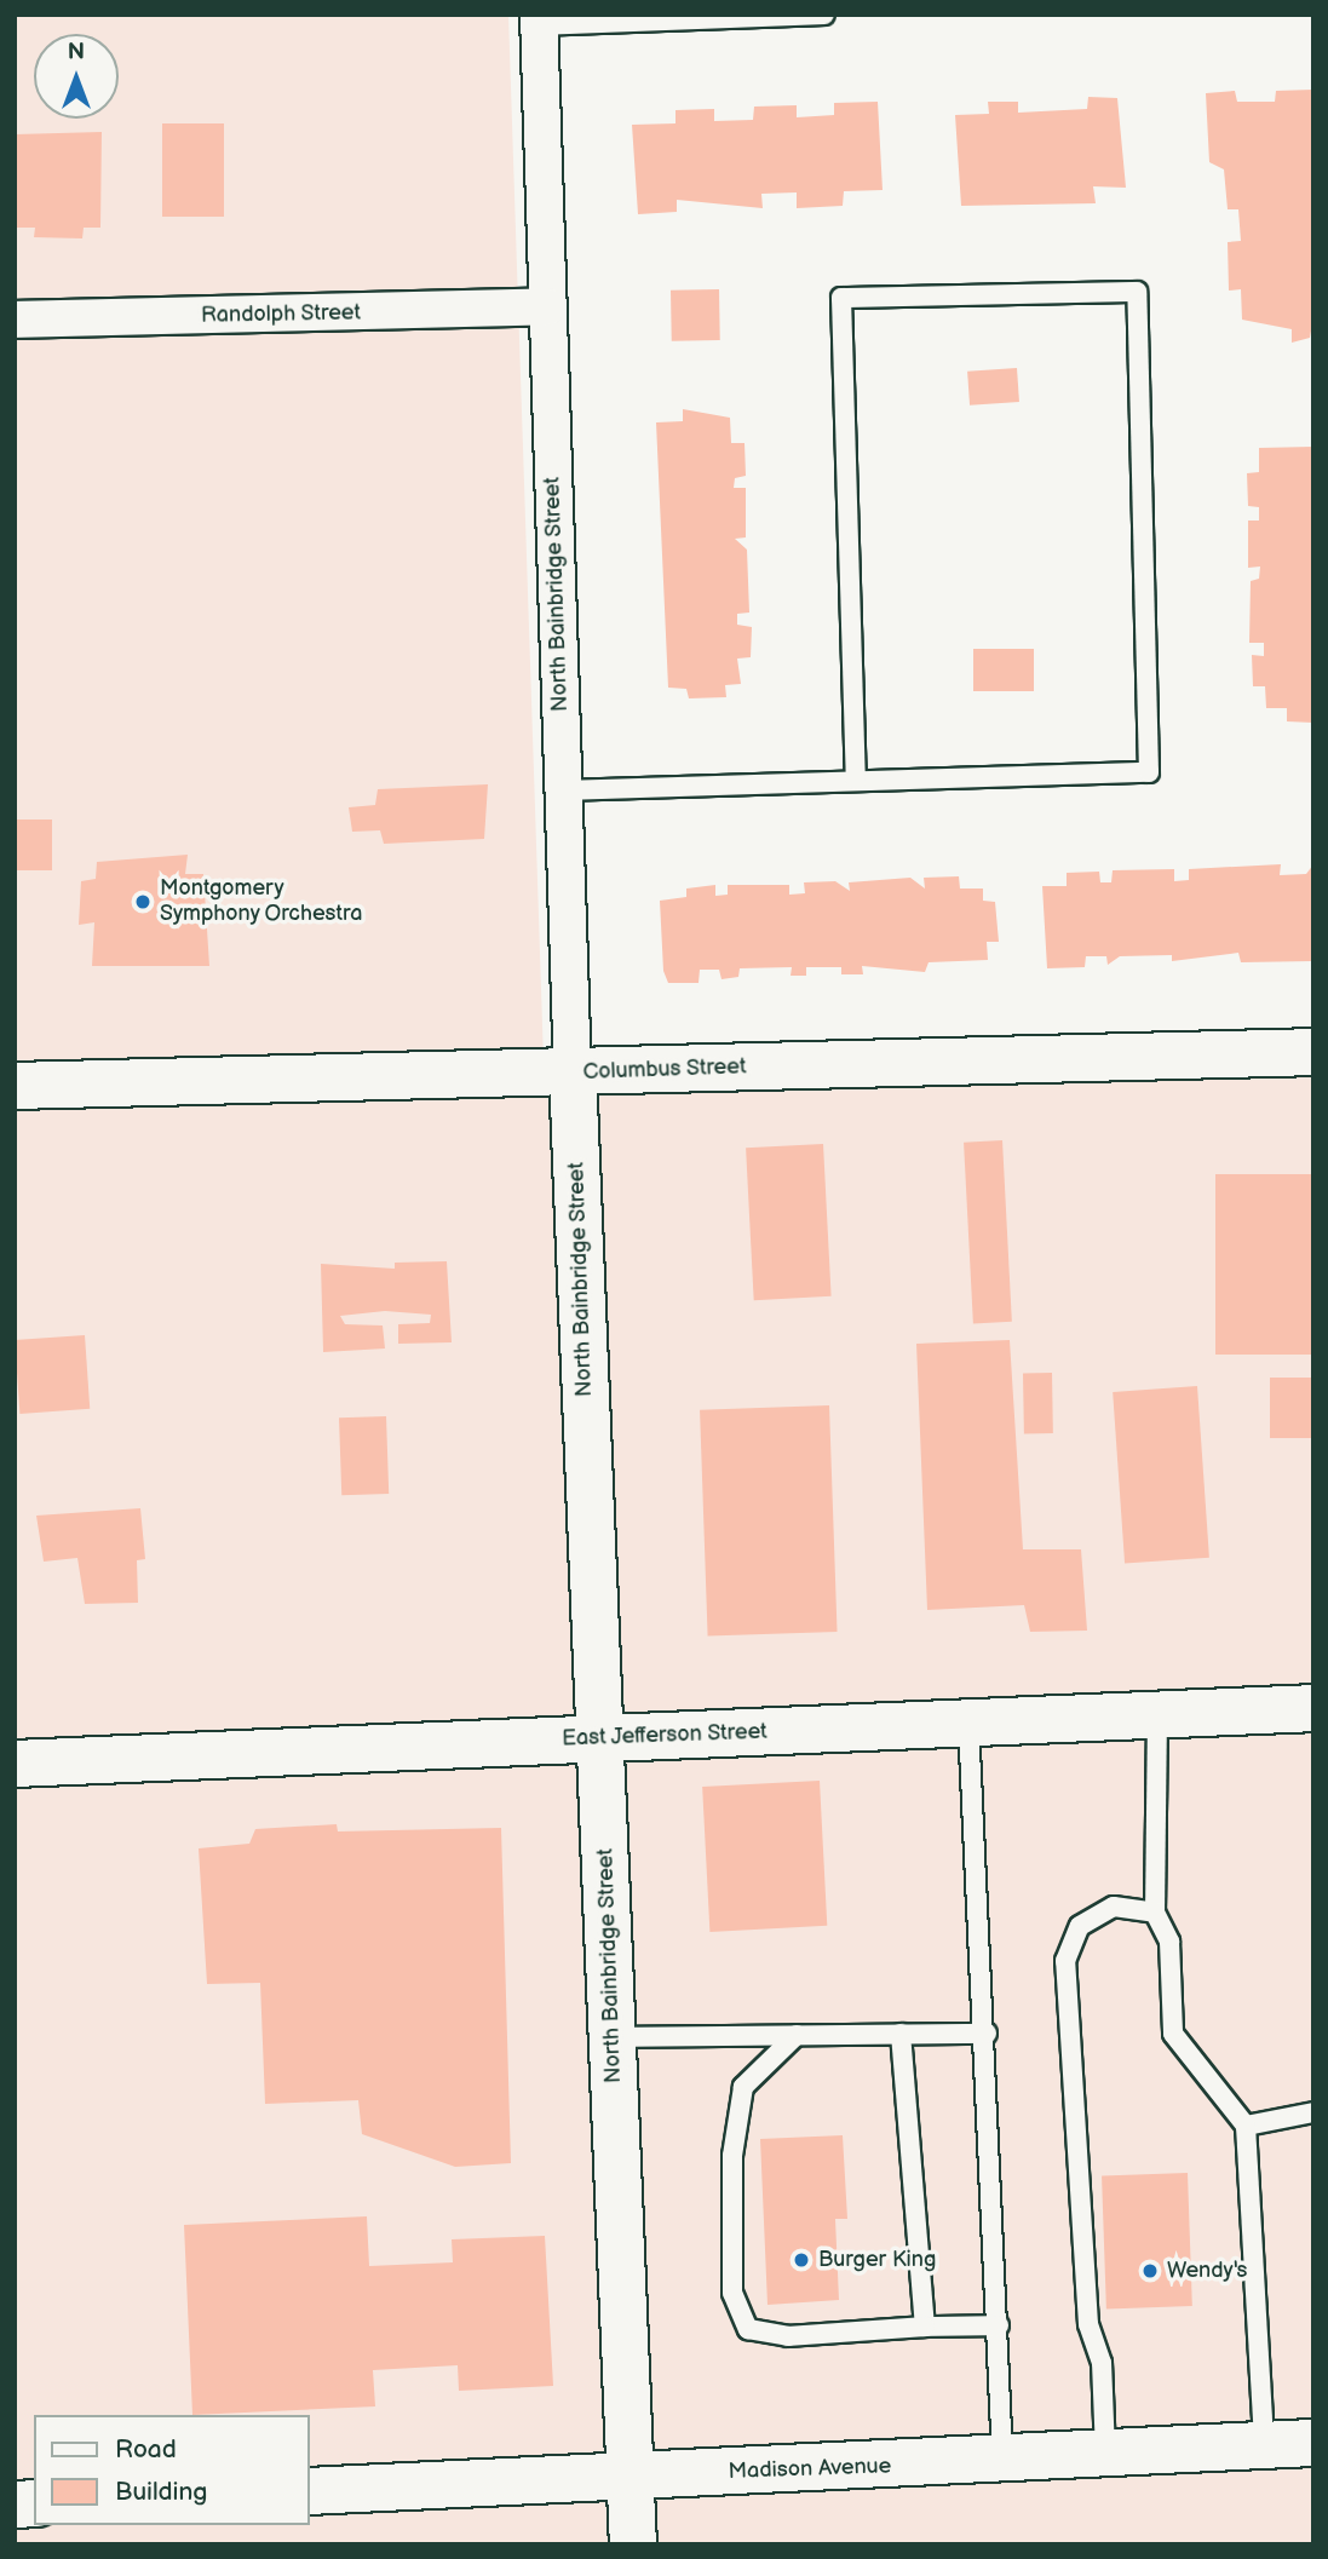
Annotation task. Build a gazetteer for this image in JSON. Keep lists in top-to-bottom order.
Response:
{
  "streets": {
    "main road": [
      "North Bainbridge Street",
      "Columbus Street",
      "East Jefferson Street",
      "Madison Avenue"
    ],
    "street": ["Randolph Street"]
  },
  "crossings": [
    ["Randolph Street", "North Bainbridge Street"],
    ["North Bainbridge Street", "Columbus Street"],
    ["North Bainbridge Street", "East Jefferson Street"],
    ["North Bainbridge Street", "Madison Avenue"]
  ],
  "places": ["Montgomery Symphony Orchestra", "Burger King", "Wendy's"],
  "legend": ["Road", "Building"],
  "north": "top"
}
